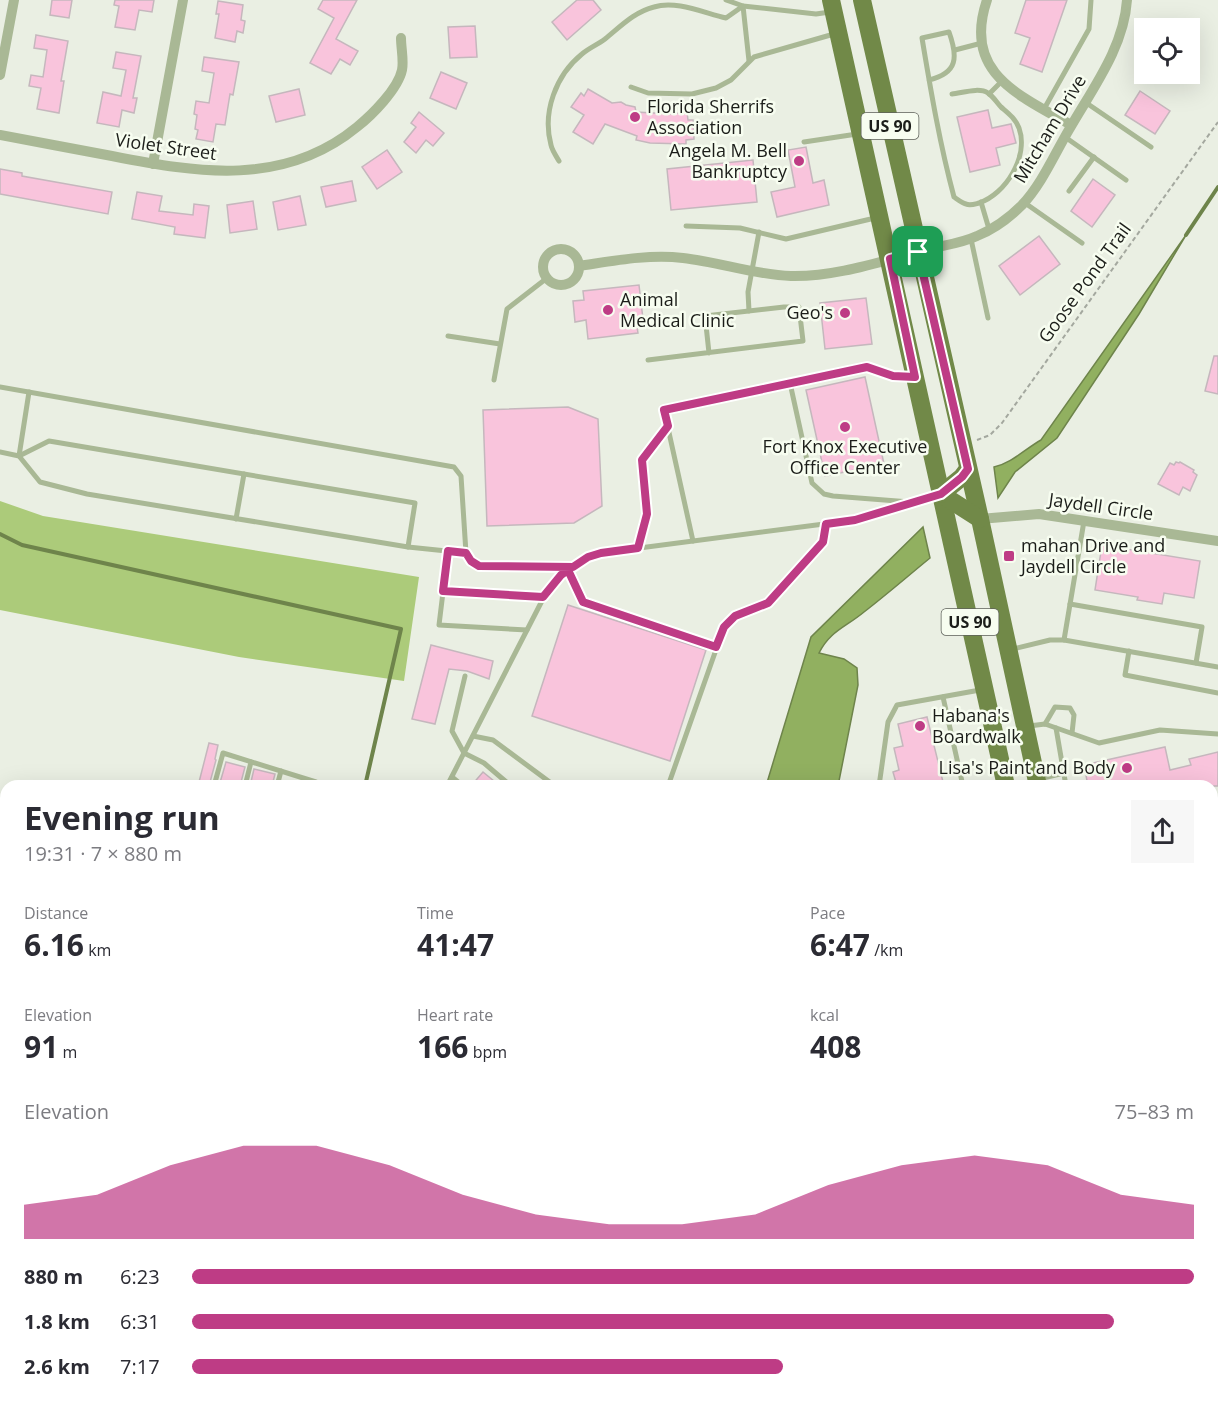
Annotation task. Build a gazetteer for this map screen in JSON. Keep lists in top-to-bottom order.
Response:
{
  "streets": {
    "main road": ["US 90"],
    "street": ["Mitcham Drive", "Violet Street", "Jaydell Circle"],
    "path": ["Goose Pond Trail"]
  },
  "crossings": [
    ["US 90", "Mitcham Drive"],
    ["US 90", "Goose Pond Trail"],
    ["US 90", "Jaydell Circle"]
  ],
  "places": {
    "other": [
      "Florida Sherrifs Association",
      "Angela M. Bell Bankruptcy",
      "Animal Medical Clinic",
      "Geo's",
      "Fort Knox Executive Office Center",
      "Habana's Boardwalk",
      "Lisa's Paint and Body"
    ],
    "transit": ["mahan Drive and Jaydell Circle"]
  },
  "page": {
    "heading": ["Evening run", "19:31 · 7 × 880 m"],
    "stats": [
      ["Distance", "6.16 km"],
      ["Time", "41:47"],
      ["Pace", "6:47 /km"],
      ["Elevation", "91 m"],
      ["Heart rate", "166 bpm"],
      ["kcal", "408"]
    ],
    "chart": ["Elevation", "75–83 m"],
    "list": [
      {
        "name": "880 m",
        "note": "6:23"
      },
      {
        "name": "1.8 km",
        "note": "6:31"
      },
      {
        "name": "2.6 km",
        "note": "7:17"
      }
    ]
  }
}
